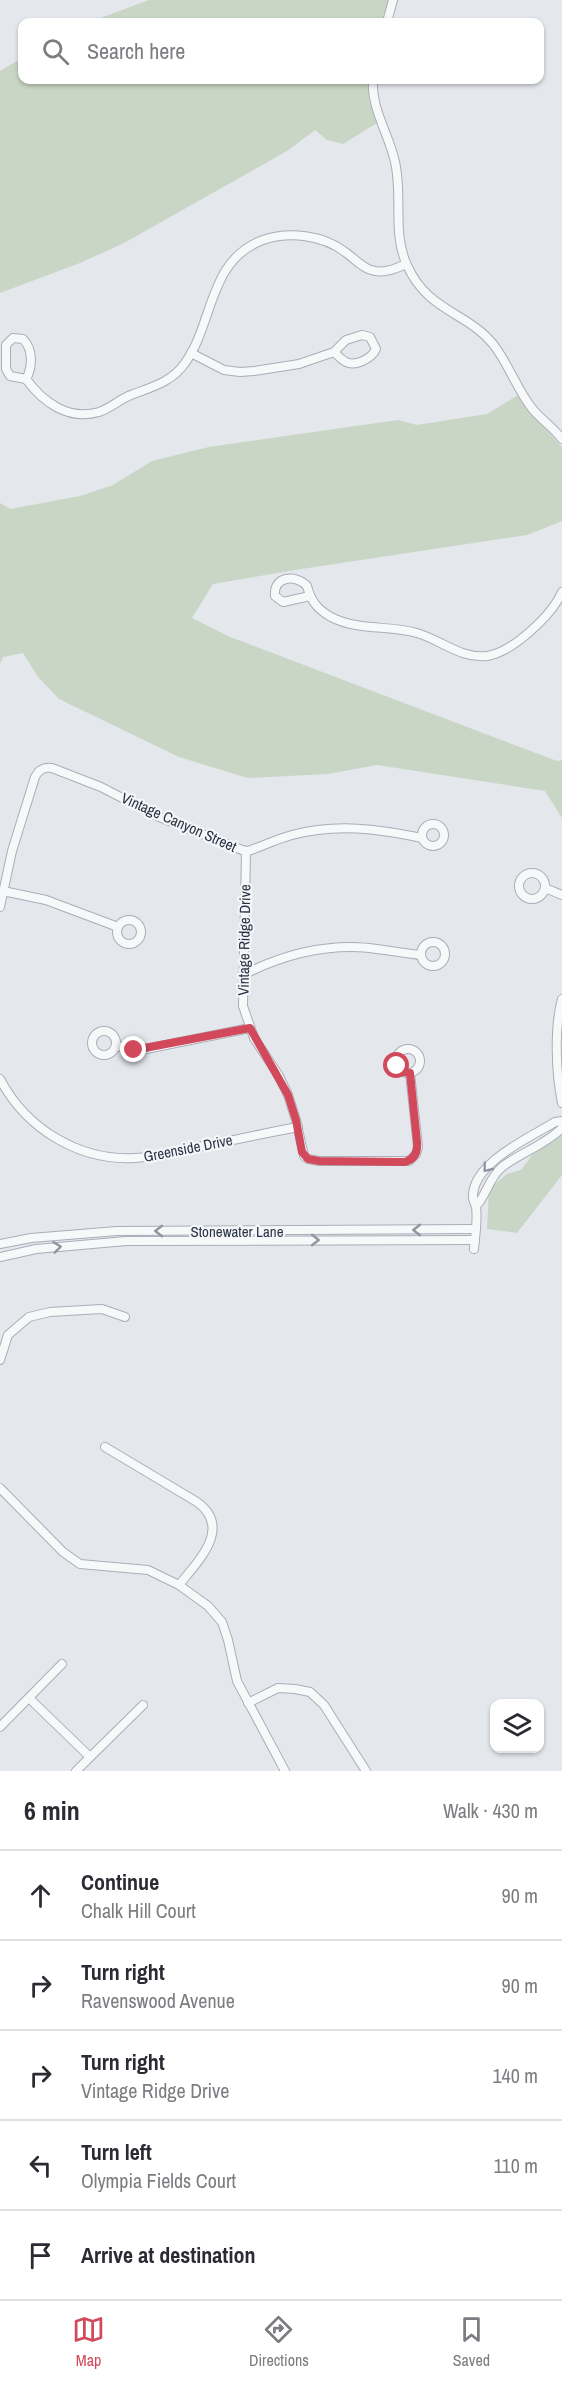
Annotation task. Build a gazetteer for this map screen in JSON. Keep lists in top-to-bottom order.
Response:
{
  "streets": {
    "street": [
      "Vintage Canyon Street",
      "Vintage Ridge Drive",
      "Greenside Drive",
      "Stonewater Lane"
    ]
  },
  "crossings": [
    ["Vintage Canyon Street", "Vintage Ridge Drive"],
    ["Vintage Ridge Drive", "Greenside Drive"]
  ],
  "page": {
    "search": "Search here",
    "heading": ["6 min", "Walk · 430 m"],
    "list": [
      ["Continue", "Chalk Hill Court", "90 m"],
      ["Turn right", "Ravenswood Avenue", "90 m"],
      ["Turn right", "Vintage Ridge Drive", "140 m"],
      ["Turn left", "Olympia Fields Court", "110 m"],
      "Arrive at destination"
    ],
    "nav": ["Map", "Directions", "Saved"]
  }
}
